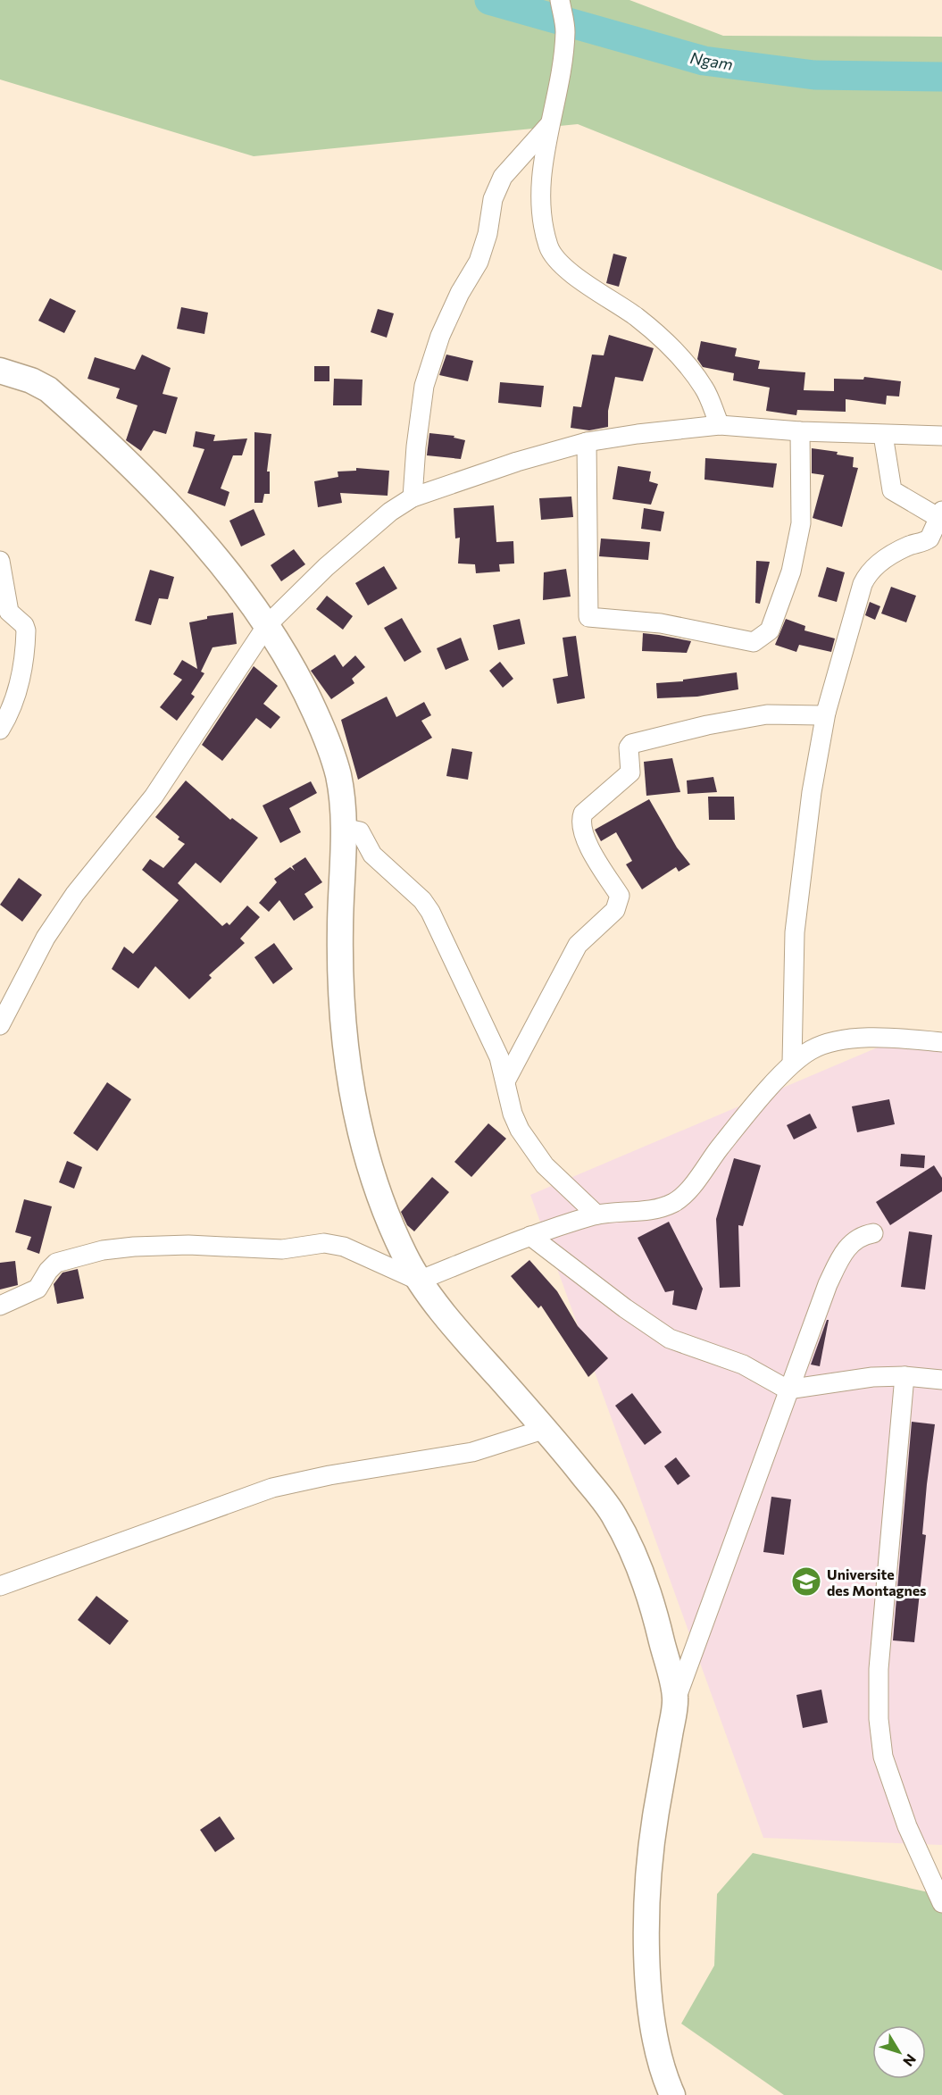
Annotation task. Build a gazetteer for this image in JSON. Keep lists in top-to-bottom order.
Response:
{
  "water": ["Ngam"],
  "places": {
    "school or university": ["Universite des Montagnes"]
  },
  "north": "bottom right"
}
